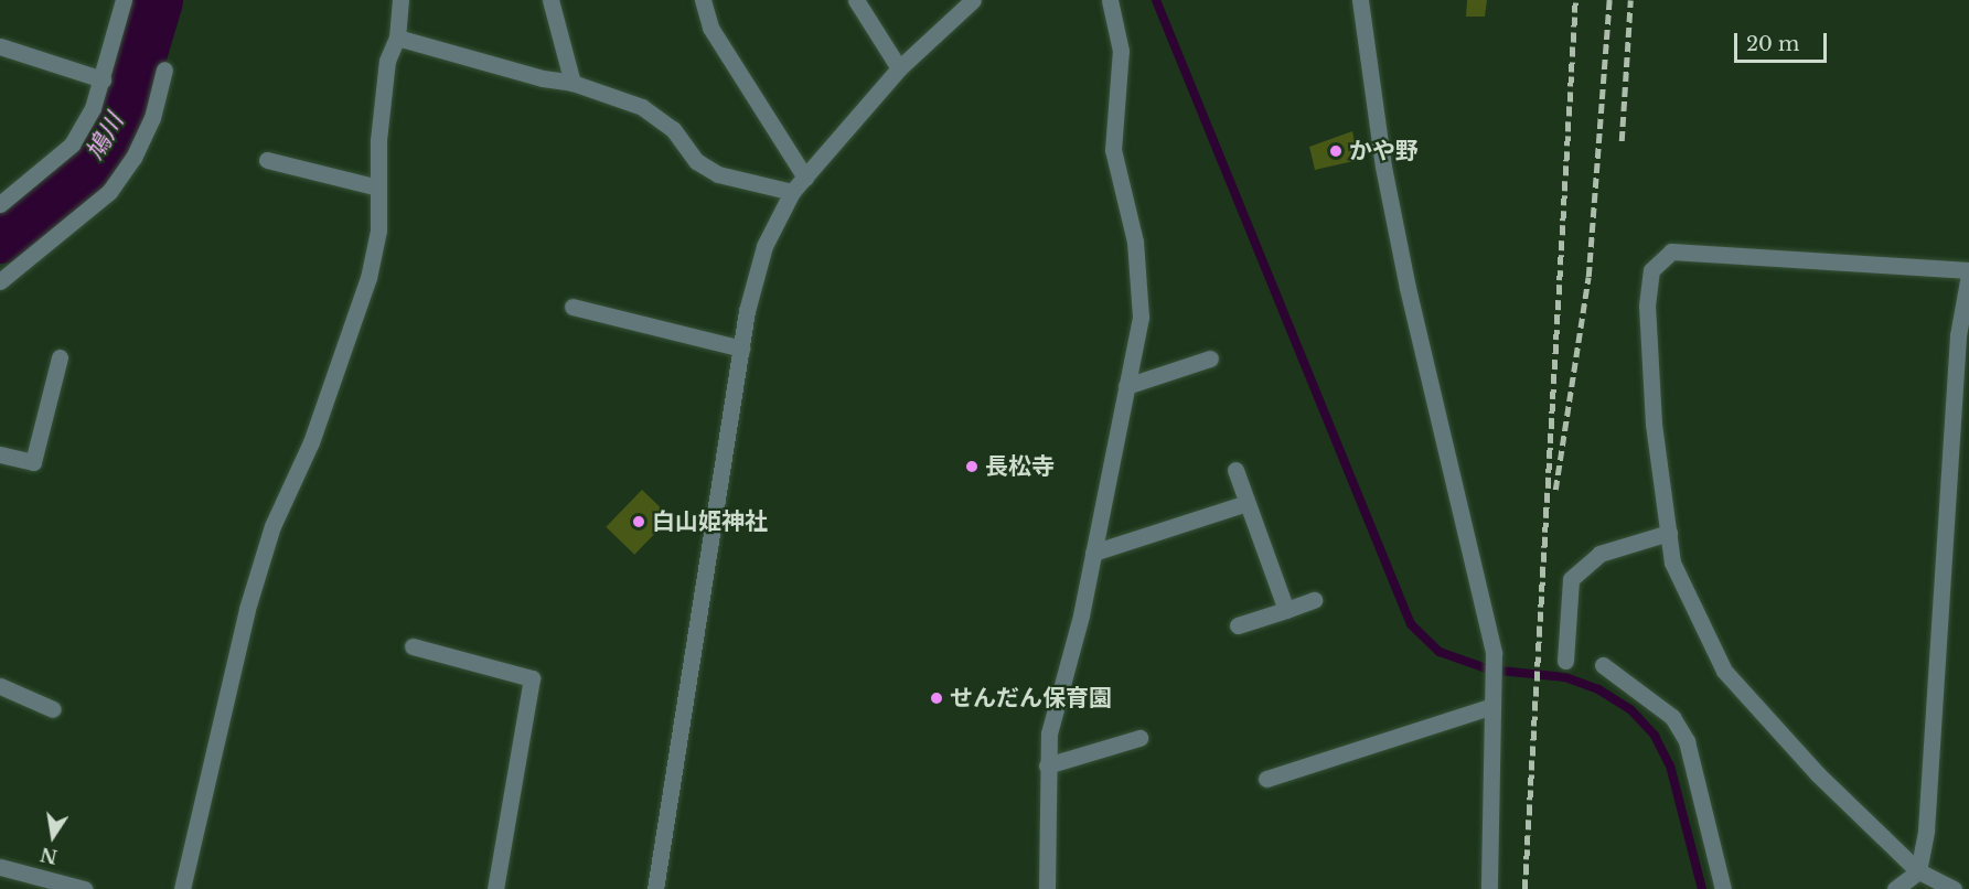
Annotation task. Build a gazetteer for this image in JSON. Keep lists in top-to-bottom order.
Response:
{
  "water": ["鳩川"],
  "places": [
    "かや野",
    "長松寺",
    "白山姫神社",
    "せんだん保育園"
  ],
  "scale_bar": "20 m",
  "north": "bottom"
}
